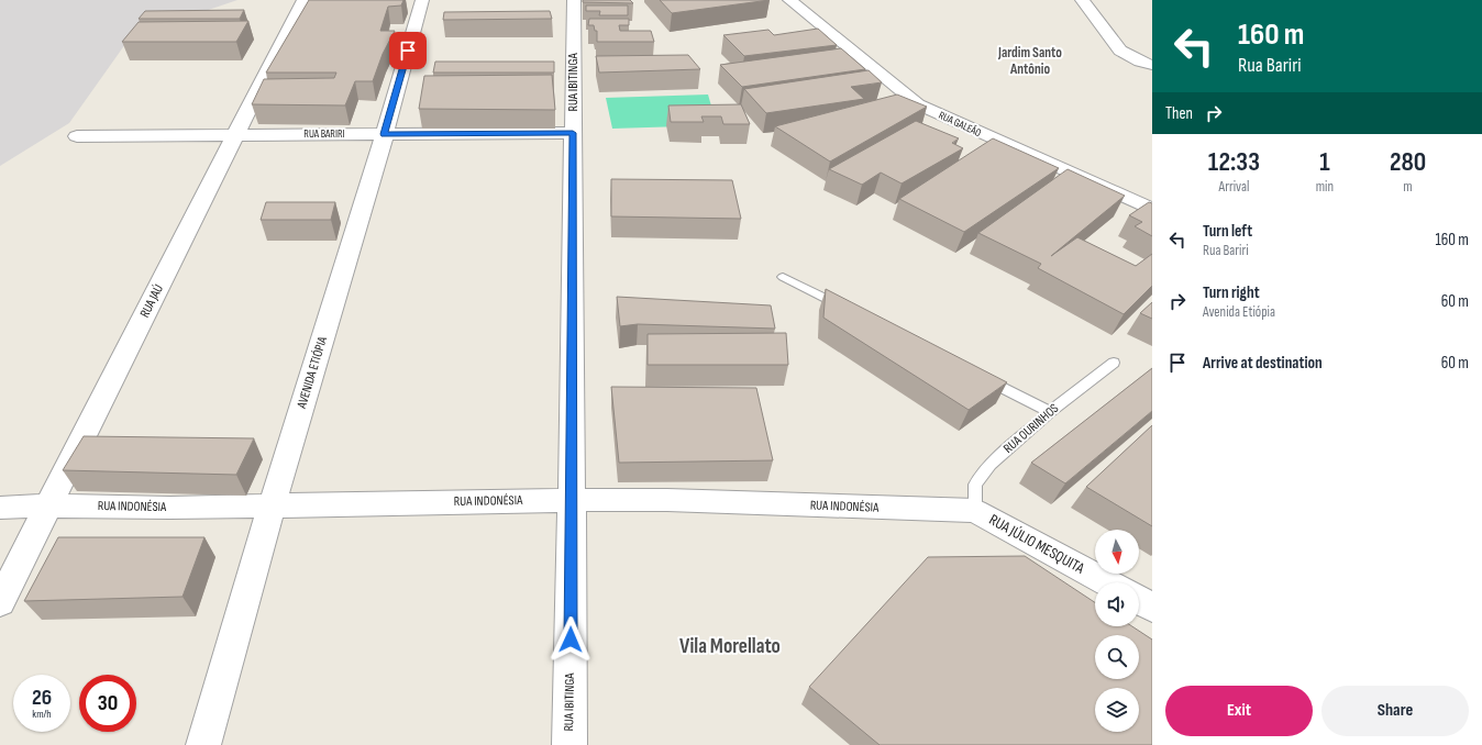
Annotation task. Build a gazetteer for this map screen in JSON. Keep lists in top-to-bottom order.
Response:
{
  "streets": {
    "street": [
      "RUA IBITINGA",
      "RUA GALEÃO",
      "RUA BARIRI",
      "RUA JAÚ",
      "AVENIDA ETIÓPIA",
      "RUA INDONÉSIA",
      "RUA JÚLIO MESQUITA"
    ],
    "lane": ["RUA OURINHOS"]
  },
  "crossings": [
    ["RUA IBITINGA", "RUA BARIRI"],
    ["RUA IBITINGA", "RUA INDONÉSIA"],
    ["RUA BARIRI", "RUA JAÚ"],
    ["RUA BARIRI", "AVENIDA ETIÓPIA"],
    ["RUA JAÚ", "RUA INDONÉSIA"],
    ["AVENIDA ETIÓPIA", "RUA INDONÉSIA"],
    ["RUA OURINHOS", "RUA INDONÉSIA"],
    ["RUA OURINHOS", "RUA JÚLIO MESQUITA"],
    ["RUA INDONÉSIA", "RUA JÚLIO MESQUITA"]
  ],
  "districts": ["Jardim Santo Antônio", "Vila Morellato"],
  "north": "bottom",
  "page": {
    "turn": ["160 m", "Rua Bariri"],
    "then": "Then",
    "eta": [
      "12:33",
      "Arrival",
      "1",
      "min",
      "280",
      "m"
    ],
    "list": [
      {
        "name": "Turn left",
        "note": "Rua Bariri",
        "value": "160 m"
      },
      {
        "name": "Turn right",
        "note": "Avenida Etiópia",
        "value": "60 m"
      },
      {
        "name": "Arrive at destination",
        "value": "60 m"
      }
    ],
    "speed": "26 km/h",
    "limit": "30",
    "buttons": ["Exit", "Share"]
  }
}
